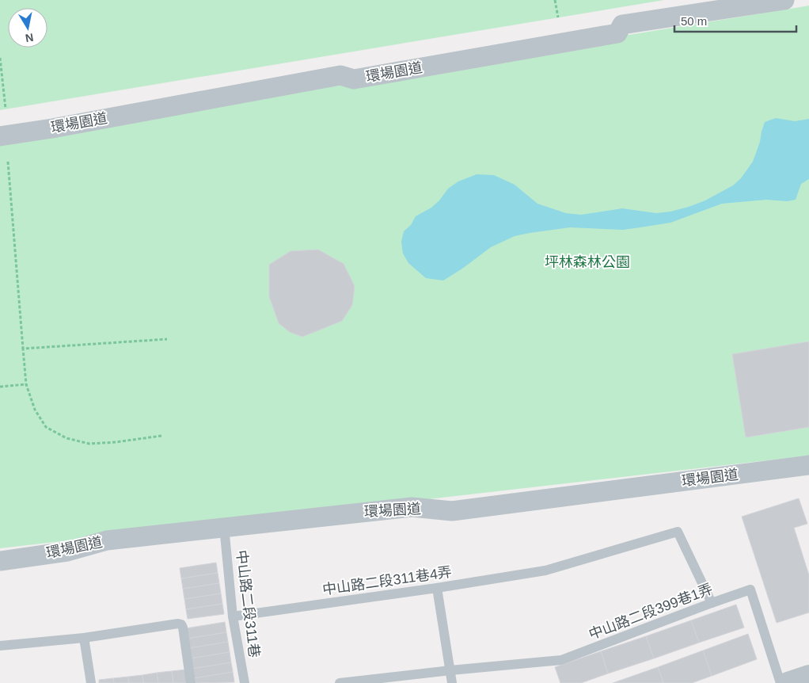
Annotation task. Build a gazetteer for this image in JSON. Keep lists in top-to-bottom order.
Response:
{
  "streets": {
    "street": ["環場園道"],
    "lane": ["中山路二段311巷4弄", "中山路二段311巷", "中山路二段399巷1弄"]
  },
  "crossings": [
    ["環場園道", "中山路二段311巷"],
    ["中山路二段311巷4弄", "中山路二段311巷"],
    ["中山路二段311巷4弄", "中山路二段399巷1弄"]
  ],
  "parks": ["坪林森林公園"],
  "scale_bar": "50 m",
  "north": "bottom"
}
